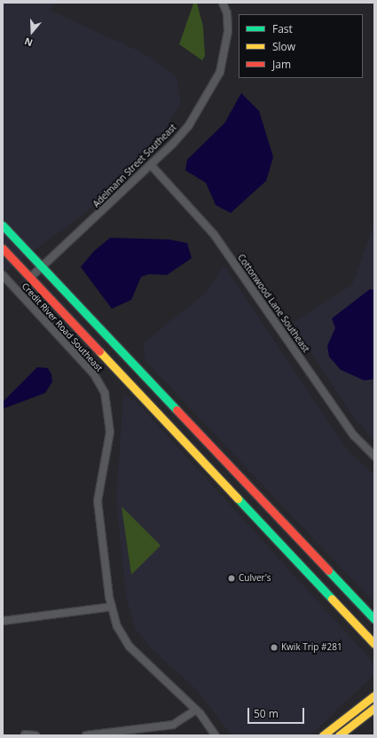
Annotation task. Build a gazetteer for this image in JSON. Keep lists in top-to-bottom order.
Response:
{
  "streets": {
    "street": ["Adelmann Street Southeast", "Cottonwood Lane Southeast", "Credit River Road Southeast"]
  },
  "crossings": [
    ["Adelmann Street Southeast", "Cottonwood Lane Southeast"]
  ],
  "places": ["Culver's", "Kwik Trip #281"],
  "legend": ["Fast", "Slow", "Jam"],
  "scale_bar": "50 m",
  "north": "bottom"
}
